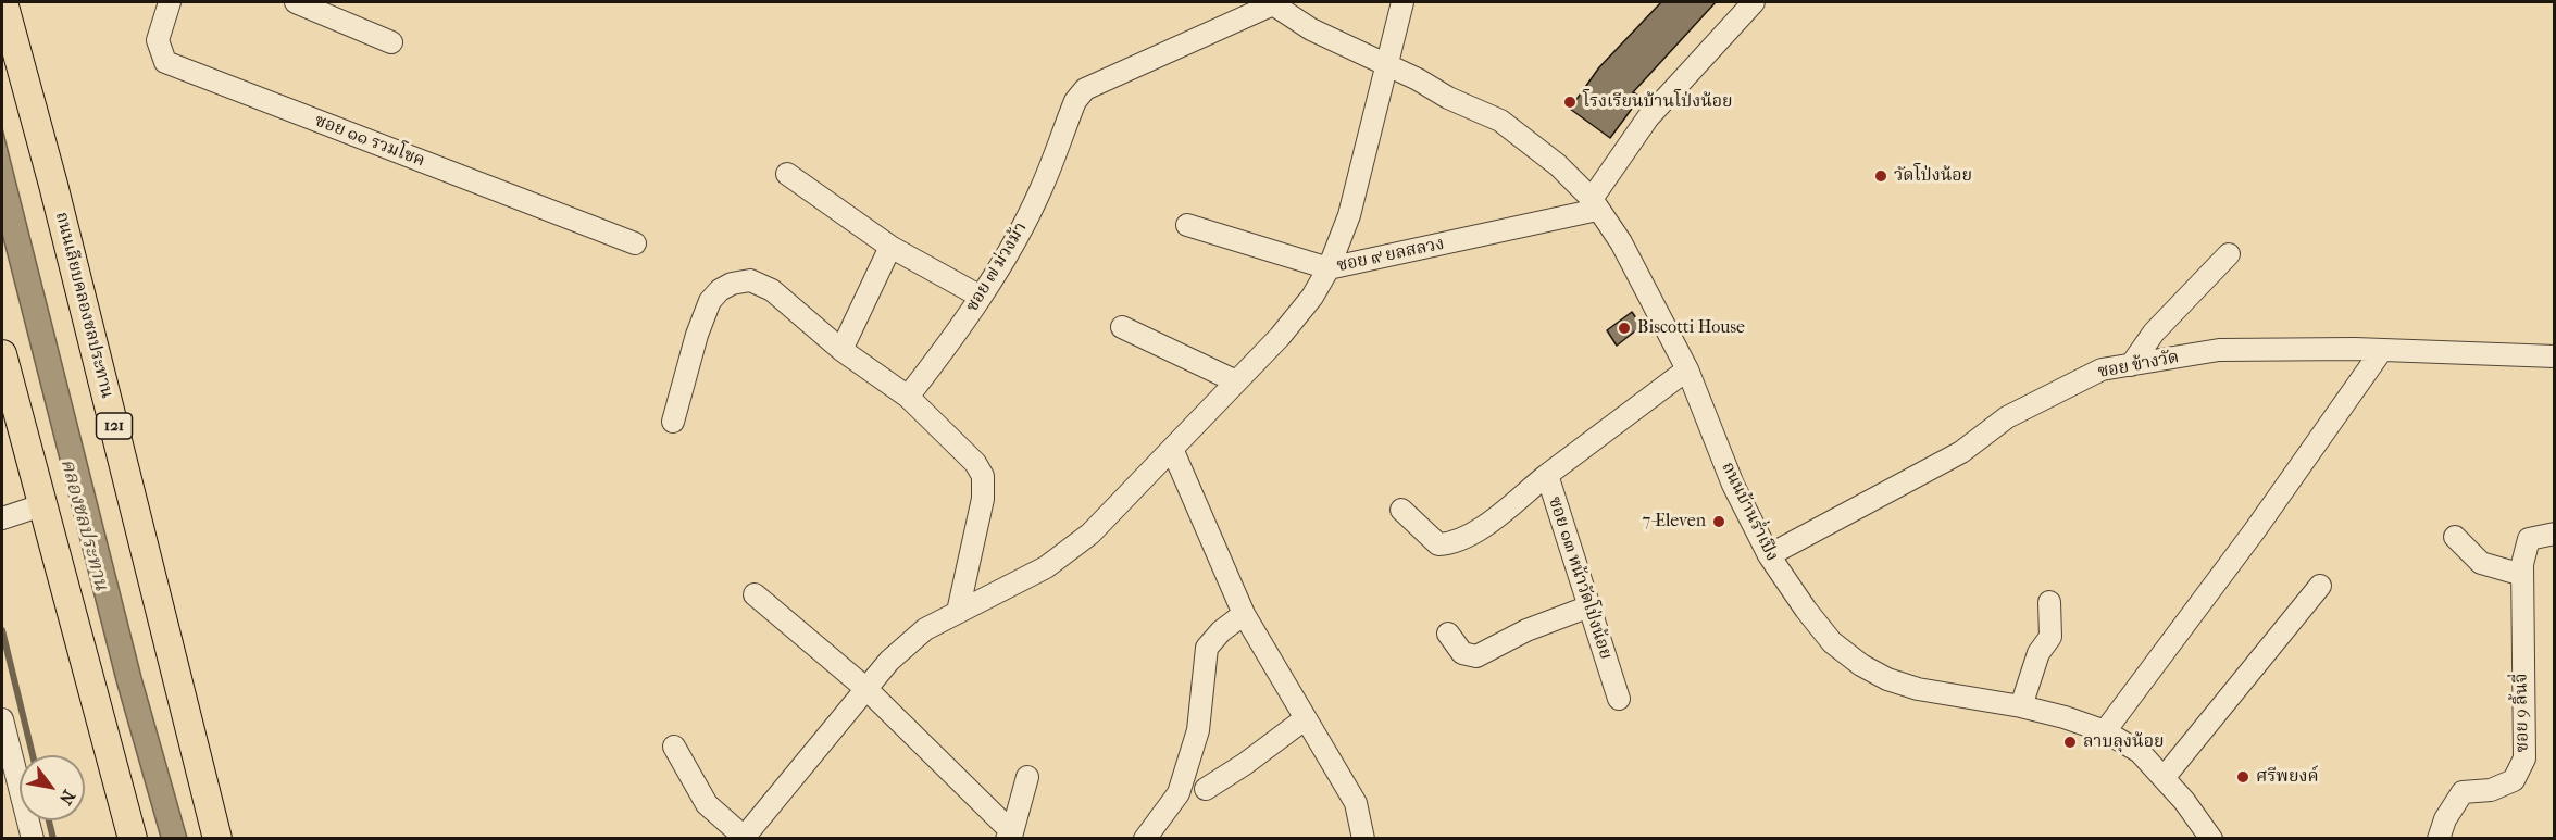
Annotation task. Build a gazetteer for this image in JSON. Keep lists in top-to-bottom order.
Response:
{
  "streets": {
    "main road": ["ถนนเลียบคลองชลประทาน", "121"],
    "street": [
      "ซอย ๑๑ รวมโชค",
      "ซอย ๙ ยลสลวง",
      "ซอย ๗ ม่วงม้า",
      "ซอย ข้างวัด",
      "ถนนบ้านร่ำเปิง",
      "ซอย ๑๓ หน้าวัดโป่งน้อย",
      "ซอย 9 ลิ้นจี่"
    ]
  },
  "crossings": [
    ["ซอย ๙ ยลสลวง", "ถนนบ้านร่ำเปิง"],
    ["ซอย ๗ ม่วงม้า", "ถนนบ้านร่ำเปิง"],
    ["ซอย ข้างวัด", "ถนนบ้านร่ำเปิง"],
    ["ถนนบ้านร่ำเปิง", "ซอย ๑๓ หน้าวัดโป่งน้อย"]
  ],
  "water": ["คลองชลประทาน"],
  "places": [
    "โรงเรียนบ้านโป่งน้อย",
    "วัดโป่งน้อย",
    "Biscotti House",
    "7-Eleven",
    "ลาบลุงน้อย",
    "ศรีพยงค์"
  ],
  "north": "bottom right"
}
